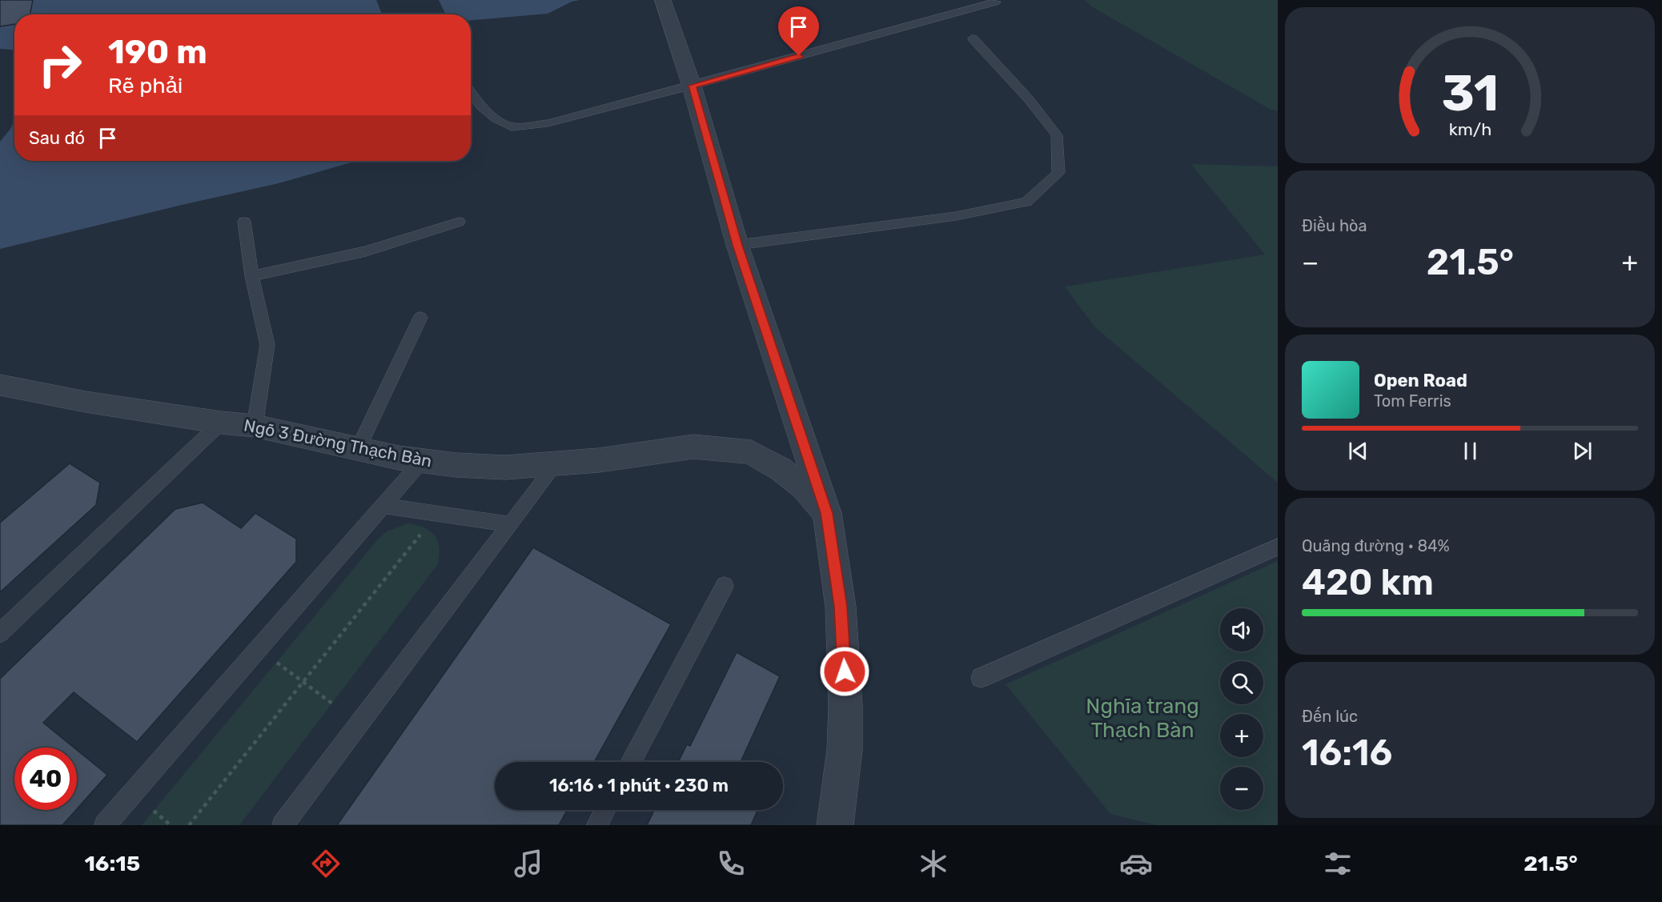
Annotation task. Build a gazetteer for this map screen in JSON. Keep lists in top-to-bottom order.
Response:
{
  "streets": {
    "street": ["Ngõ 3 Đường Thạch Bàn"]
  },
  "parks": ["Nghĩa trang Thạch Bàn"],
  "page": {
    "turn": ["190 m", "Rẽ phải"],
    "then": "Sau đó",
    "tile": [
      "Điều hòa",
      ["Quãng đường · 84%", "420 km"],
      ["Đến lúc", "16:16"]
    ],
    "heat": ["−", "21.5°", "+"],
    "song": ["Open Road", "Tom Ferris"],
    "map_buttons": ["+", "−"],
    "limit": "40",
    "trip": "16:16 · 1 phút · 230 m",
    "tabs": ["16:15", "21.5°"],
    "gauge": ["31", "km/h"]
  }
}
